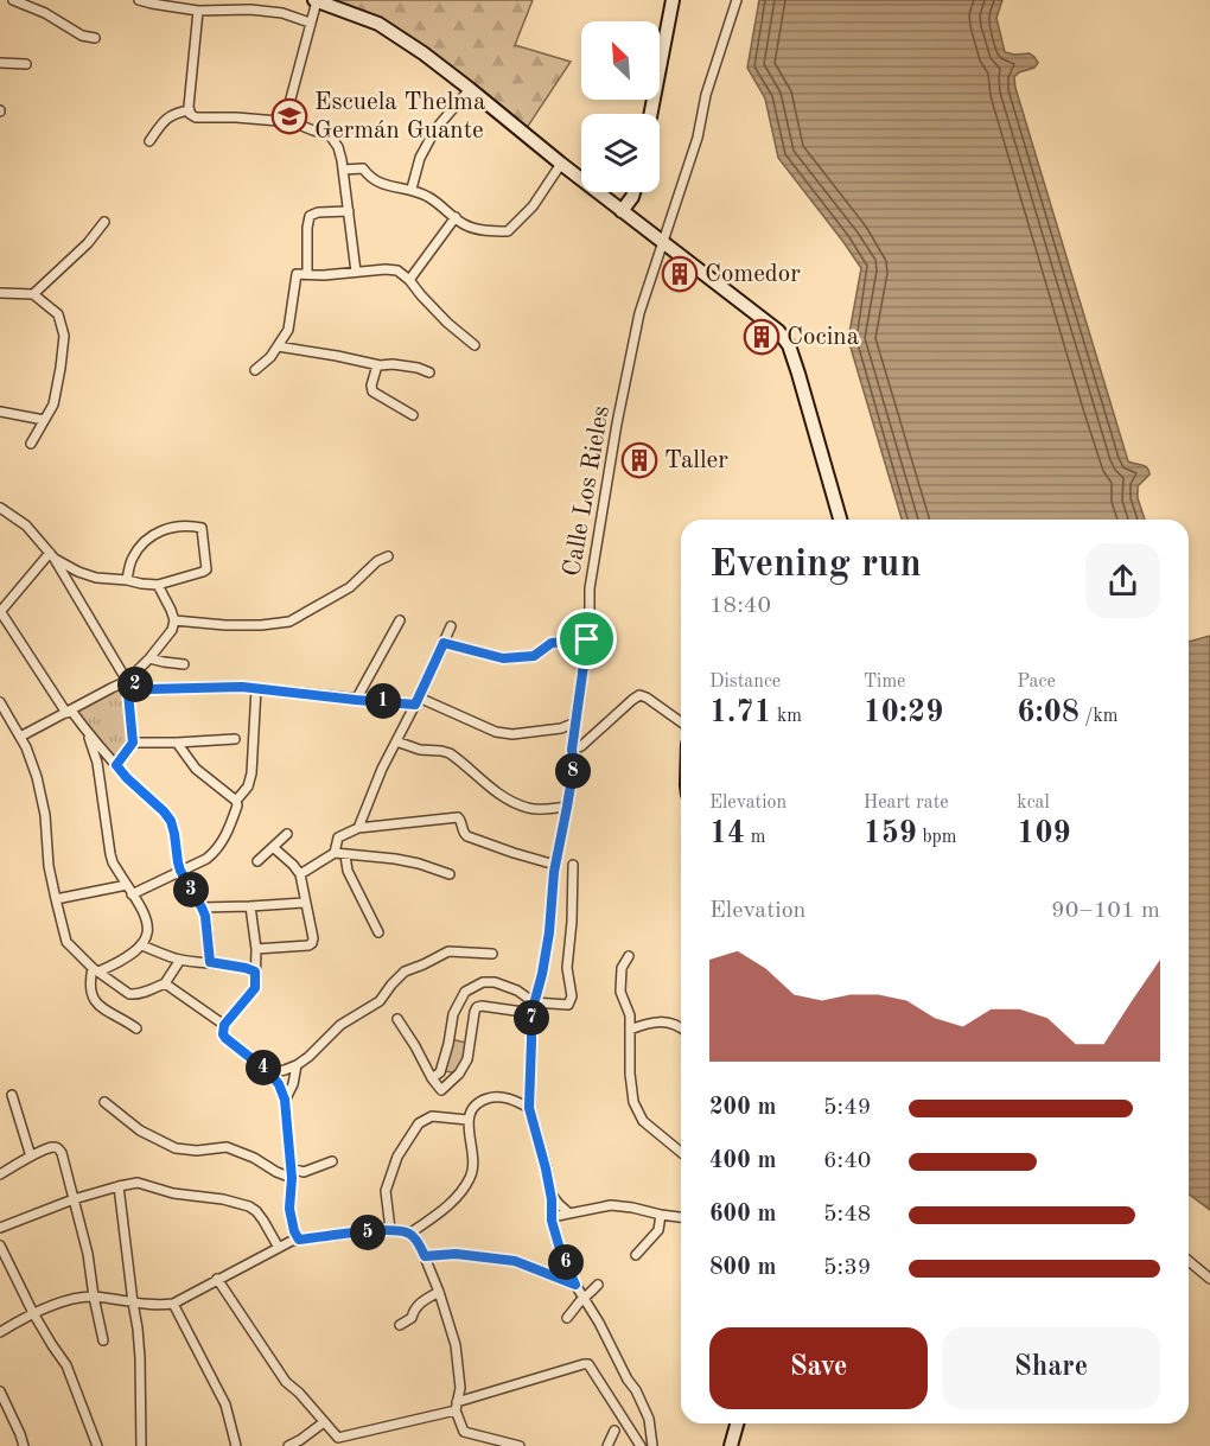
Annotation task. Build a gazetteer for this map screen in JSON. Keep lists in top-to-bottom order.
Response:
{
  "streets": {
    "street": ["Calle Los Rieles"]
  },
  "places": {
    "school or university": ["Escuela Thelma Germán Guante"],
    "building": ["Comedor", "Cocina", "Taller"]
  },
  "north": "top left",
  "page": {
    "heading": ["Evening run", "18:40"],
    "stats": [
      ["Distance", "1.71 km"],
      ["Time", "10:29"],
      ["Pace", "6:08 /km"],
      ["Elevation", "14 m"],
      ["Heart rate", "159 bpm"],
      ["kcal", "109"]
    ],
    "pins": [
      "2",
      "1",
      "8",
      "3",
      "7",
      "4",
      "5",
      "6"
    ],
    "chart": ["Elevation", "90–101 m"],
    "list": [
      {
        "name": "200 m",
        "note": "5:49"
      },
      {
        "name": "400 m",
        "note": "6:40"
      },
      {
        "name": "600 m",
        "note": "5:48"
      },
      {
        "name": "800 m",
        "note": "5:39"
      }
    ],
    "buttons": ["Save", "Share"]
  }
}
